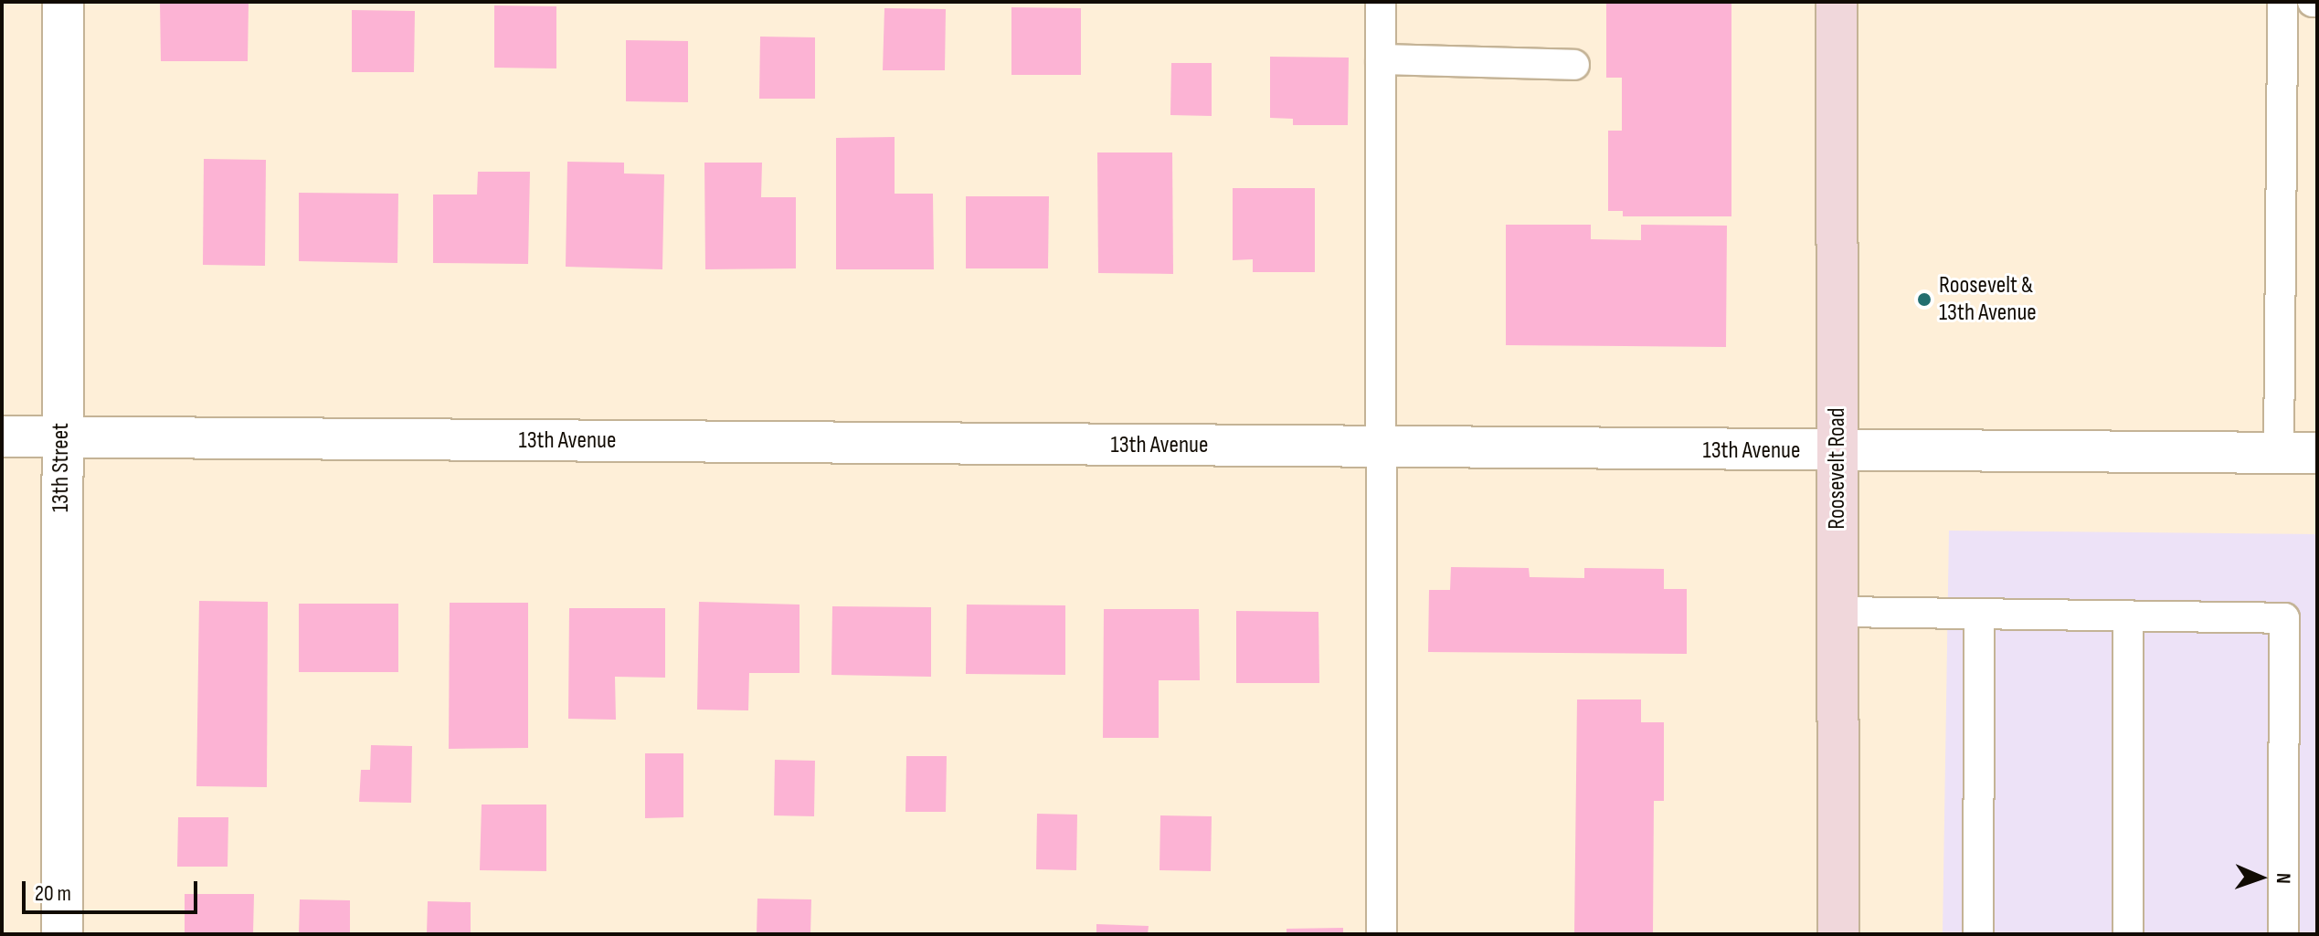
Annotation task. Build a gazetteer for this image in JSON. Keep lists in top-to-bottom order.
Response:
{
  "streets": {
    "main road": ["Roosevelt Road"],
    "street": ["13th Avenue", "13th Street"]
  },
  "crossings": [
    ["13th Avenue", "13th Street"],
    ["13th Avenue", "Roosevelt Road"]
  ],
  "places": ["Roosevelt & 13th Avenue"],
  "scale_bar": "20 m",
  "north": "right"
}
